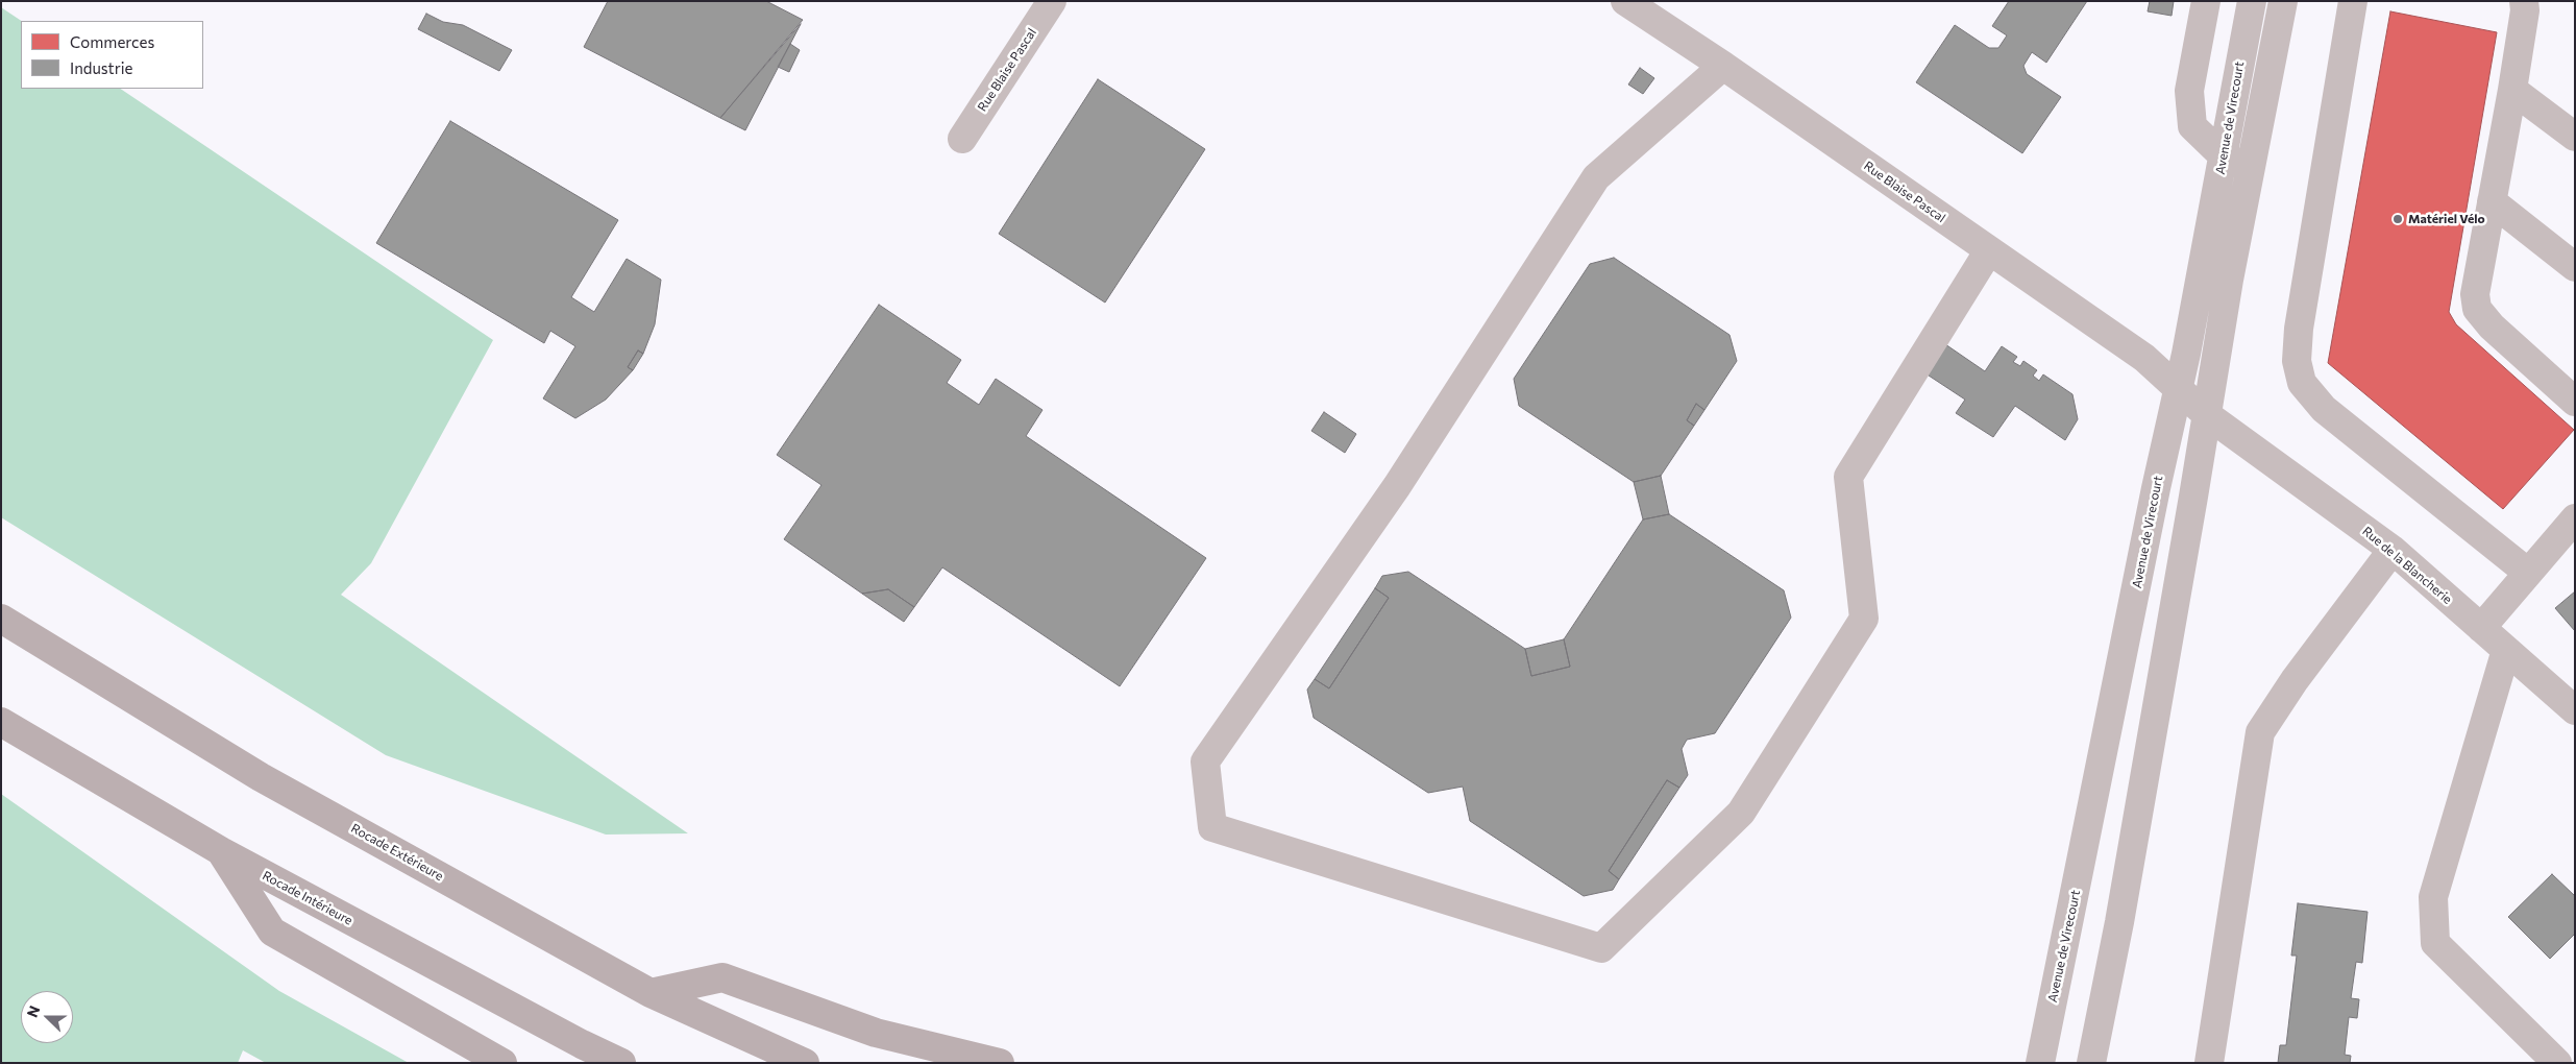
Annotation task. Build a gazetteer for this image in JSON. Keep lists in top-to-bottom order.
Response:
{
  "streets": {
    "highway": ["Rocade Extérieure", "Rocade Intérieure"],
    "street": ["Rue Blaise Pascal", "Avenue de Virecourt", "Rue de la Blancherie"]
  },
  "crossings": [
    ["Rue Blaise Pascal", "Avenue de Virecourt"],
    ["Rue Blaise Pascal", "Rue de la Blancherie"],
    ["Avenue de Virecourt", "Rue de la Blancherie"]
  ],
  "places": ["Matériel Vélo"],
  "legend": ["Commerces", "Industrie"],
  "north": "left"
}
